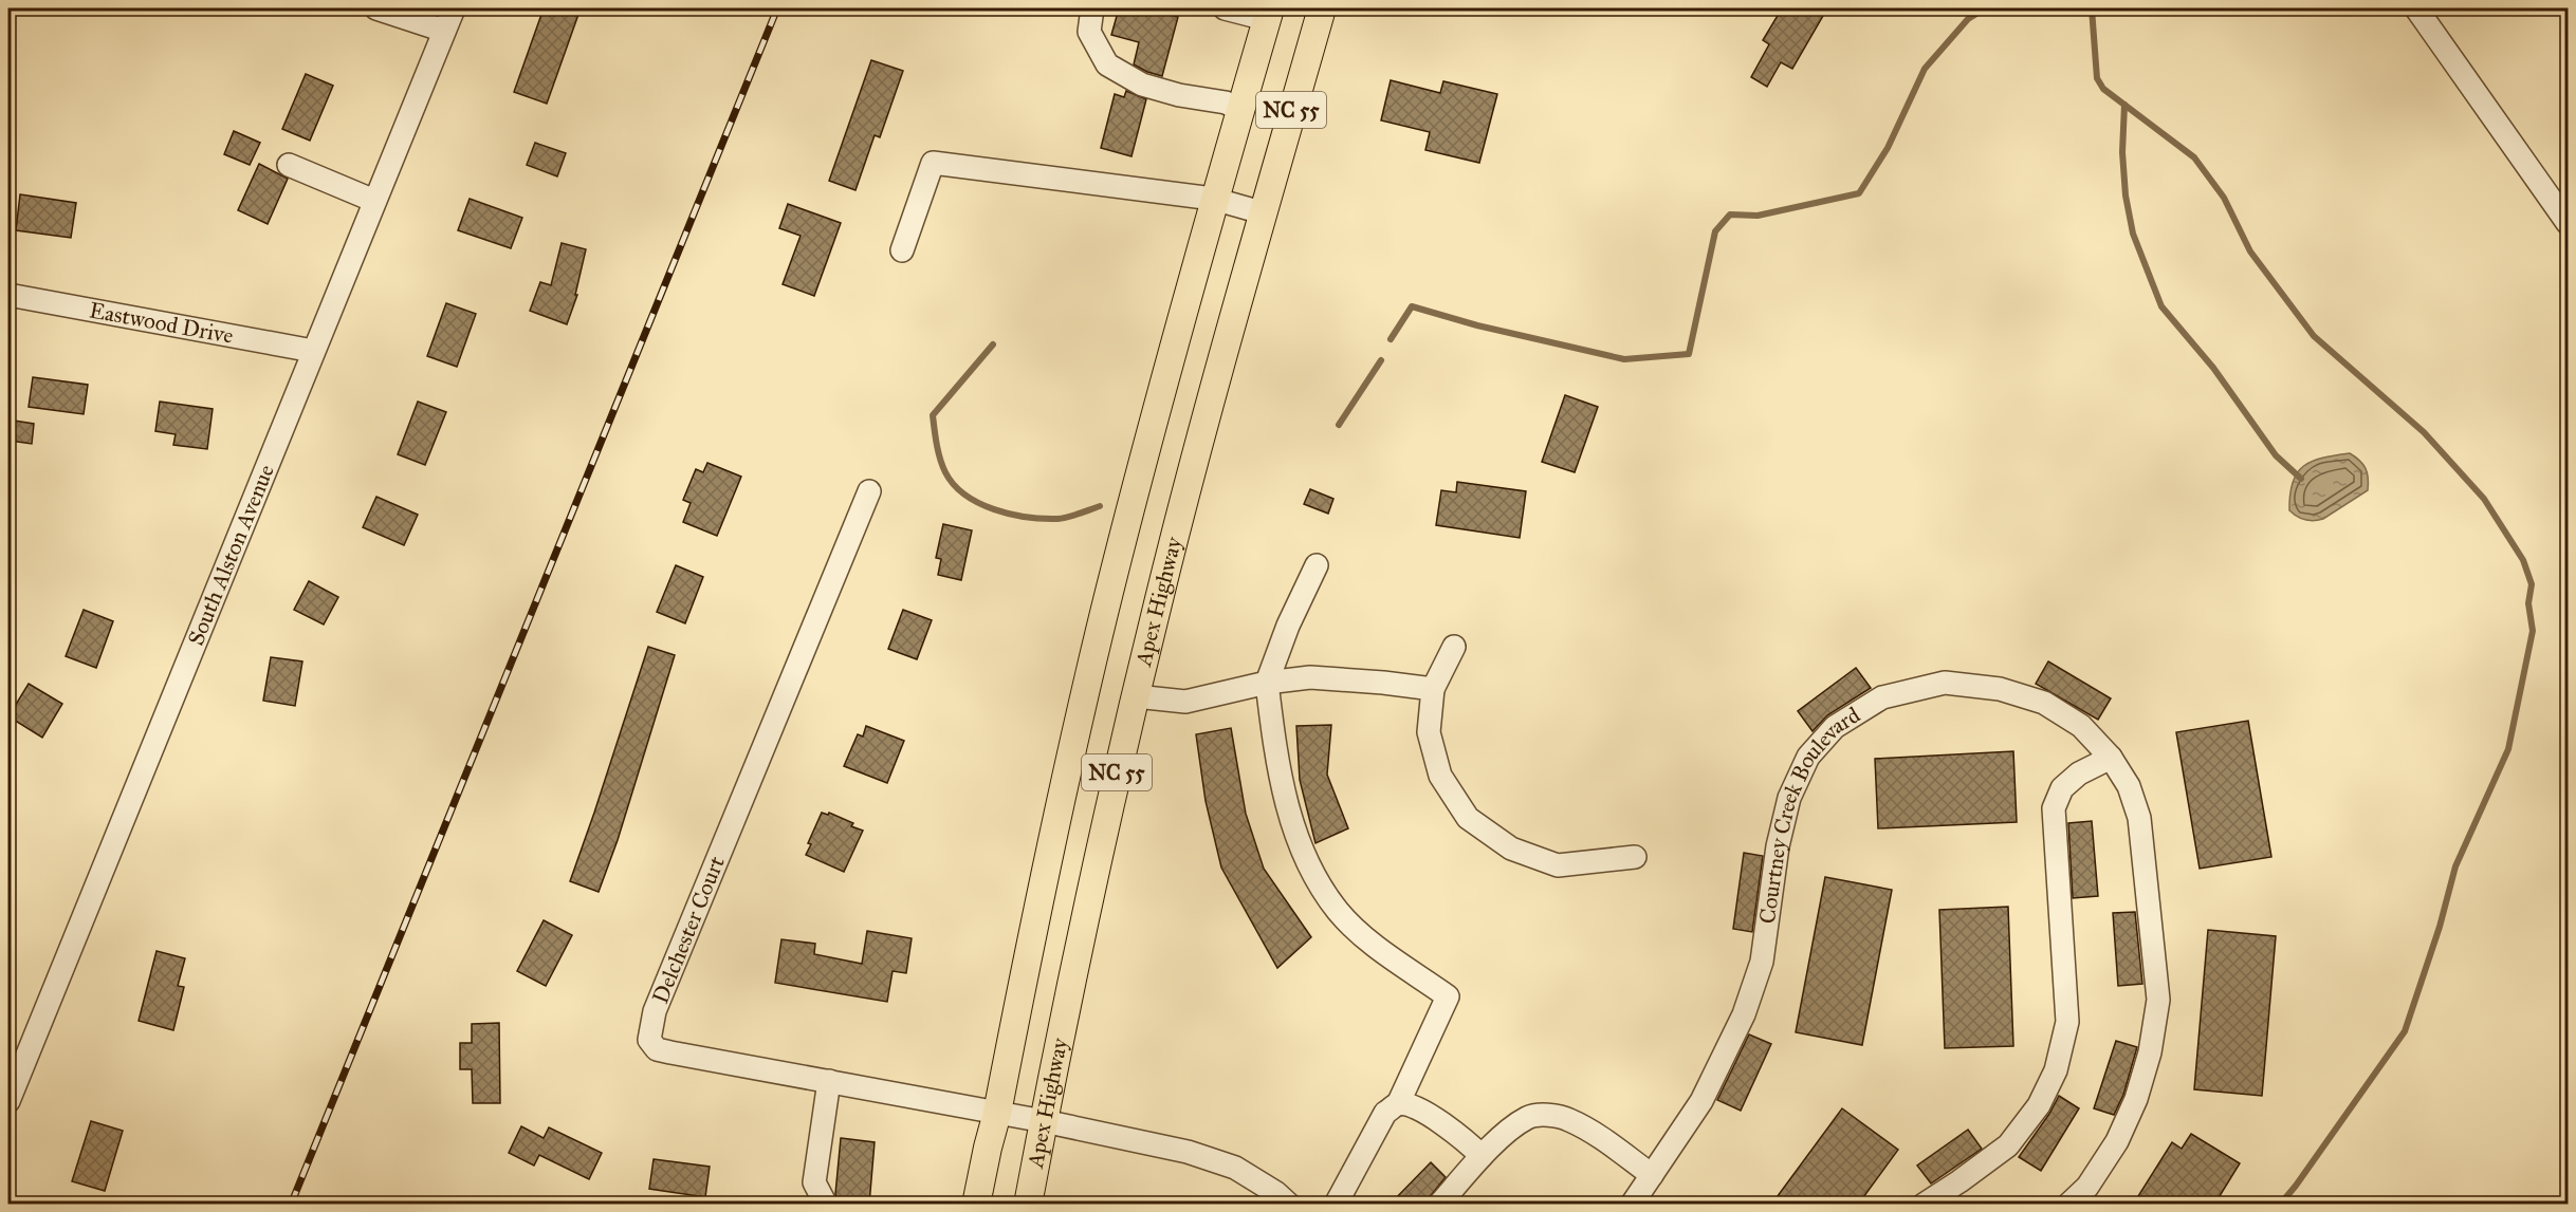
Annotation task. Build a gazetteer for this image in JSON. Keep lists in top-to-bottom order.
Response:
{
  "streets": {
    "main road": ["NC 55", "Apex Highway"],
    "street": [
      "Eastwood Drive",
      "South Alston Avenue",
      "Courtney Creek Boulevard",
      "Delchester Court"
    ]
  },
  "crossings": [
    ["NC 55", "Delchester Court"],
    ["Eastwood Drive", "South Alston Avenue"]
  ]
}
